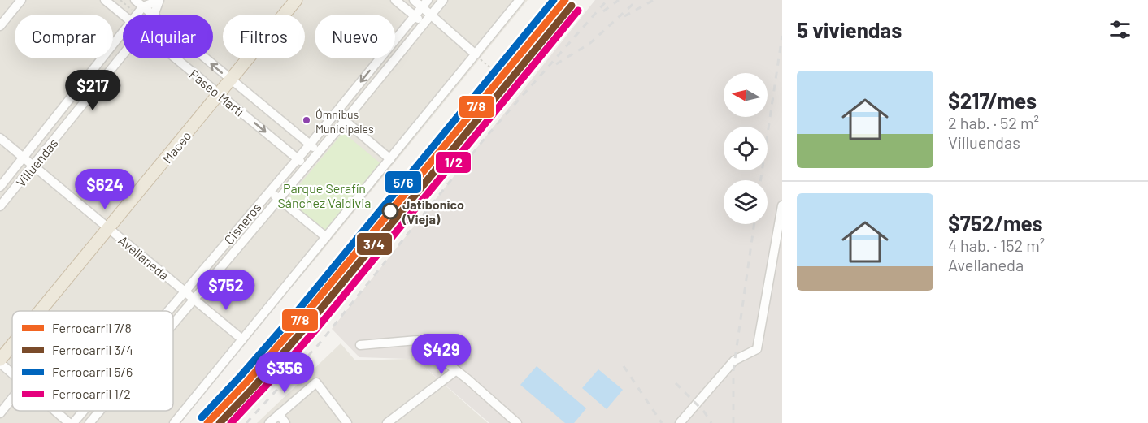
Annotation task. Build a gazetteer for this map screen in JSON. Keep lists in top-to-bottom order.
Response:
{
  "streets": {
    "highway": ["Maceo"],
    "street": [
      "Paseo Martí",
      "Villuendas",
      "Cisneros",
      "Avellaneda"
    ]
  },
  "crossings": [
    ["Paseo Martí", "Maceo"],
    ["Paseo Martí", "Villuendas"],
    ["Paseo Martí", "Cisneros"],
    ["Maceo", "Avellaneda"],
    ["Villuendas", "Avellaneda"],
    ["Cisneros", "Avellaneda"]
  ],
  "parks": ["Parque Serafín Sánchez Valdivia"],
  "places": ["Ómnibus Municipales", "Jatibonico (Vieja)"],
  "lines": [
    "rail line 7/8",
    "rail line 5/6",
    "rail line 3/4",
    "rail line 1/2"
  ],
  "legend": [
    "Ferrocarril 7/8",
    "Ferrocarril 3/4",
    "Ferrocarril 5/6",
    "Ferrocarril 1/2"
  ],
  "north": "left",
  "page": {
    "heading": "5 viviendas",
    "chip": [
      "Comprar",
      "Alquilar",
      "Filtros",
      "Nuevo"
    ],
    "list": [
      {
        "name": "$217/mes",
        "note": "2 hab. · 52 m² · Villuendas"
      },
      {
        "name": "$752/mes",
        "note": "4 hab. · 152 m² · Avellaneda"
      }
    ],
    "price": [
      "$217",
      "$624",
      "$752",
      "$429",
      "$356"
    ]
  }
}
